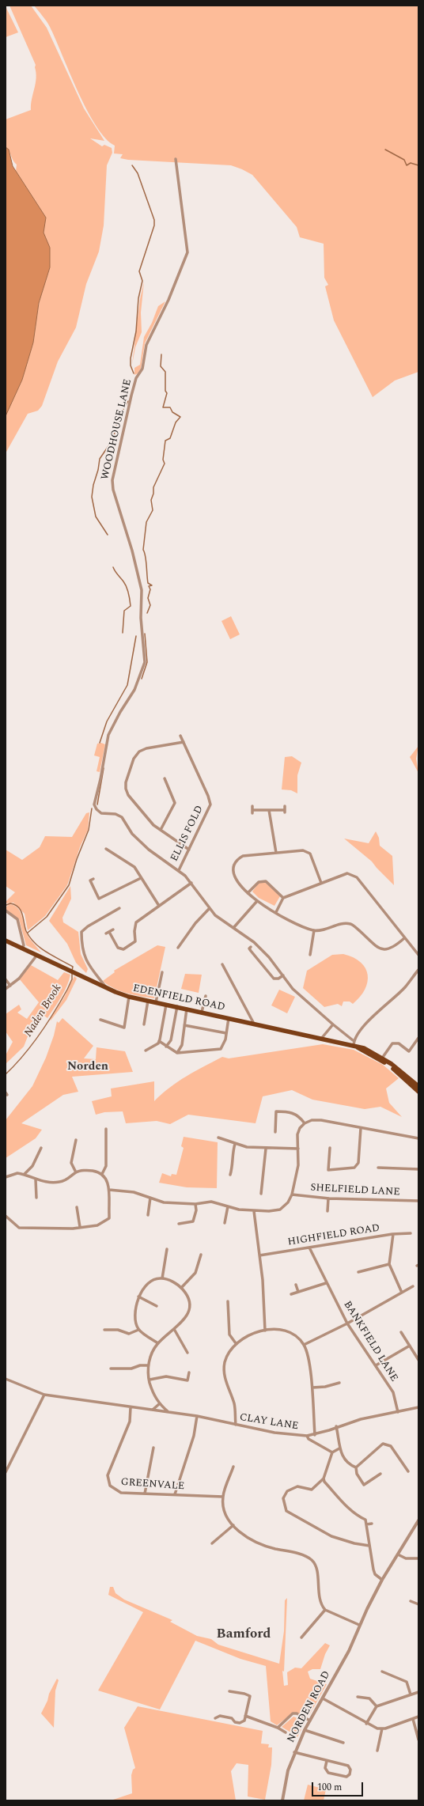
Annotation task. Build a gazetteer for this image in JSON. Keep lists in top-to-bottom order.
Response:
{
  "streets": {
    "main road": ["EDENFIELD ROAD"],
    "street": [
      "WOODHOUSE LANE",
      "ELLIS FOLD",
      "SHELFIELD LANE",
      "HIGHFIELD ROAD",
      "BANKFIELD LANE",
      "CLAY LANE",
      "GREENVALE",
      "NORDEN ROAD"
    ]
  },
  "crossings": [
    ["WOODHOUSE LANE", "ELLIS FOLD"],
    ["HIGHFIELD ROAD", "BANKFIELD LANE"],
    ["BANKFIELD LANE", "CLAY LANE"],
    ["CLAY LANE", "GREENVALE"]
  ],
  "districts": ["Norden", "Bamford"],
  "water": ["Naden Brook"],
  "scale_bar": "100 m"
}
